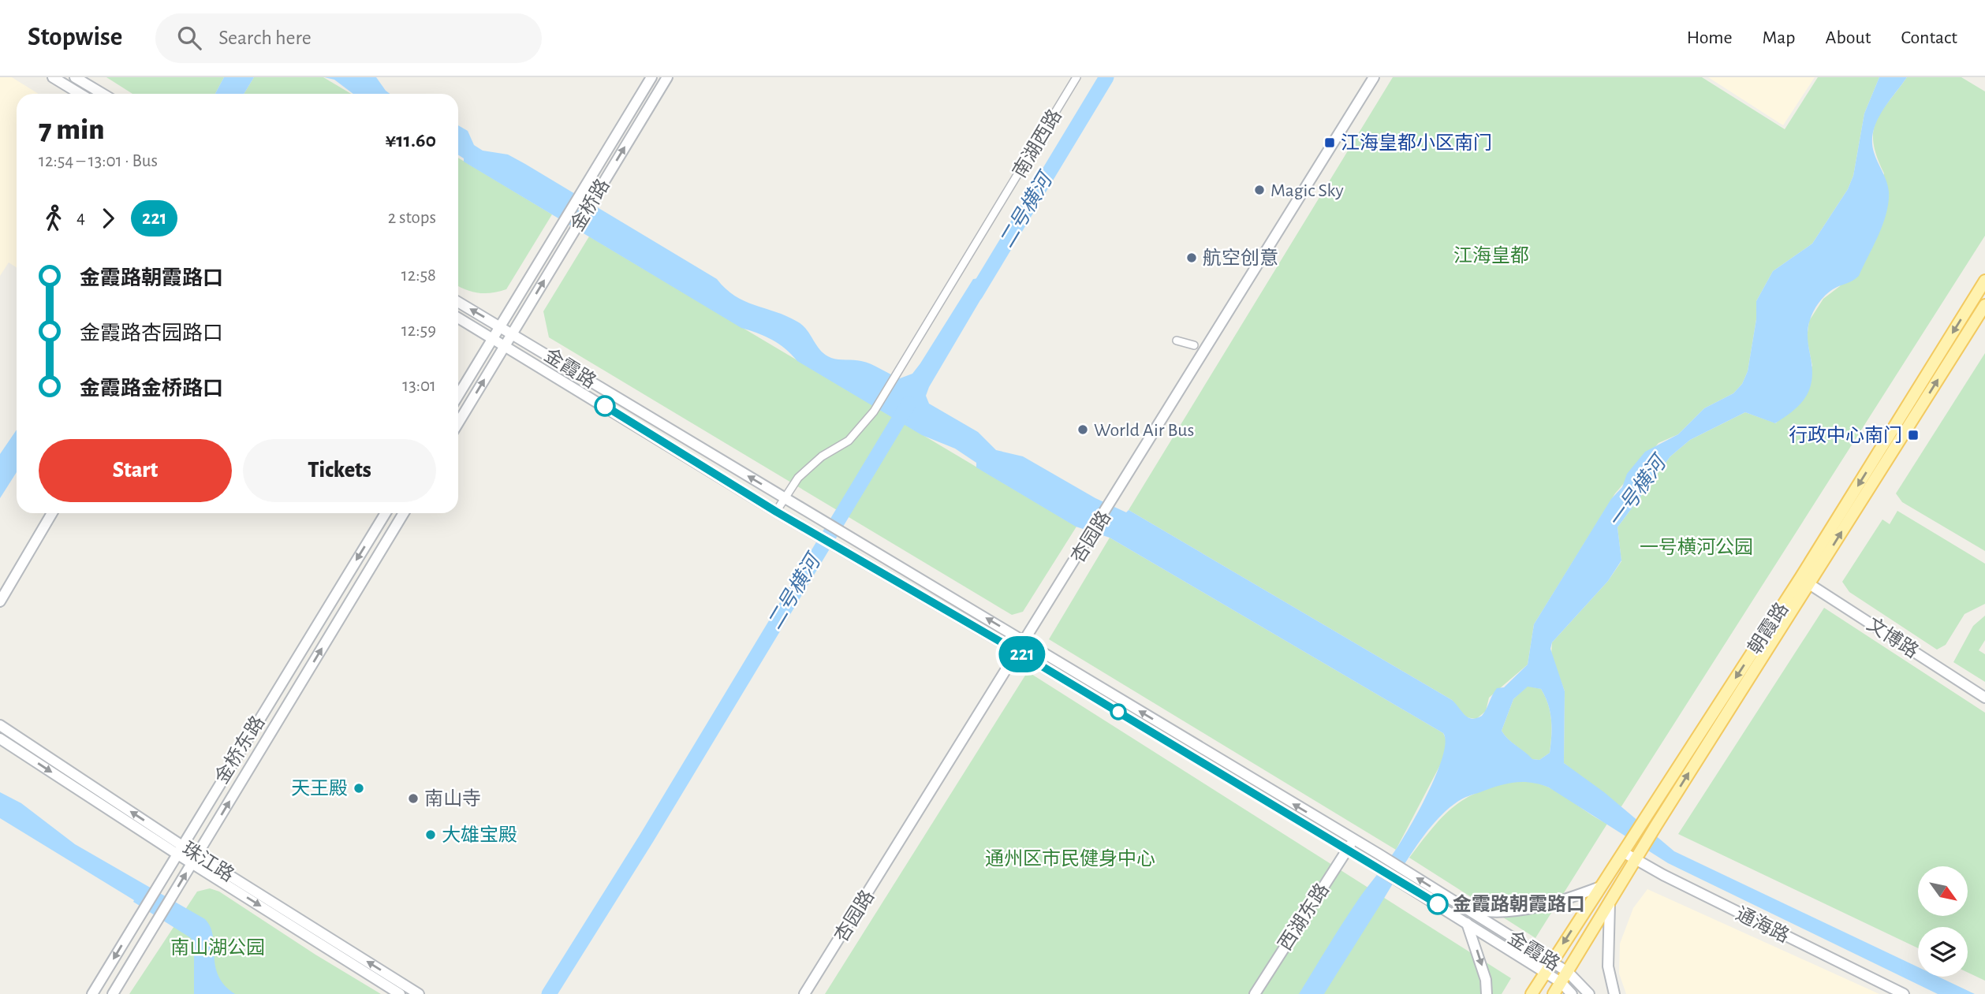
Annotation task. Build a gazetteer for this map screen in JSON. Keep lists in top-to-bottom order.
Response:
{
  "streets": {
    "main road": ["朝霞路"],
    "street": [
      "南湖西路",
      "金桥路",
      "金霞路",
      "杏园路",
      "文博路",
      "金桥东路",
      "珠江路",
      "西湖东路",
      "通海路"
    ]
  },
  "crossings": [
    ["南湖西路", "金霞路"],
    ["金桥路", "金霞路"],
    ["金霞路", "杏园路"],
    ["金霞路", "朝霞路"],
    ["金霞路", "西湖东路"],
    ["朝霞路", "文博路"],
    ["朝霞路", "通海路"],
    ["金桥东路", "珠江路"]
  ],
  "water": ["二号横河", "一号横河"],
  "parks": [
    "江海皇都",
    "一号横河公园",
    "通州区市民健身中心",
    "南山湖公园"
  ],
  "places": {
    "transit": ["江海皇都小区南门", "行政中心南门"],
    "other": [
      "Magic Sky",
      "航空创意",
      "World Air Bus",
      "天王殿",
      "南山寺",
      "大雄宝殿",
      "金霞路朝霞路口"
    ]
  },
  "lines": ["bus line 221"],
  "north": "bottom right",
  "page": {
    "header": "Stopwise",
    "search": "Search here",
    "nav": [
      "Home",
      "Map",
      "About",
      "Contact"
    ],
    "on_map": "221",
    "heading": ["7 min", "12:54 – 13:01 · Bus", "¥11.60"],
    "legs": ["4", "221", "2 stops"],
    "list": [
      {
        "name": "金霞路朝霞路口",
        "value": "12:58"
      },
      {
        "name": "金霞路杏园路口",
        "value": "12:59"
      },
      {
        "name": "金霞路金桥路口",
        "value": "13:01"
      }
    ],
    "buttons": ["Start", "Tickets"]
  }
}
